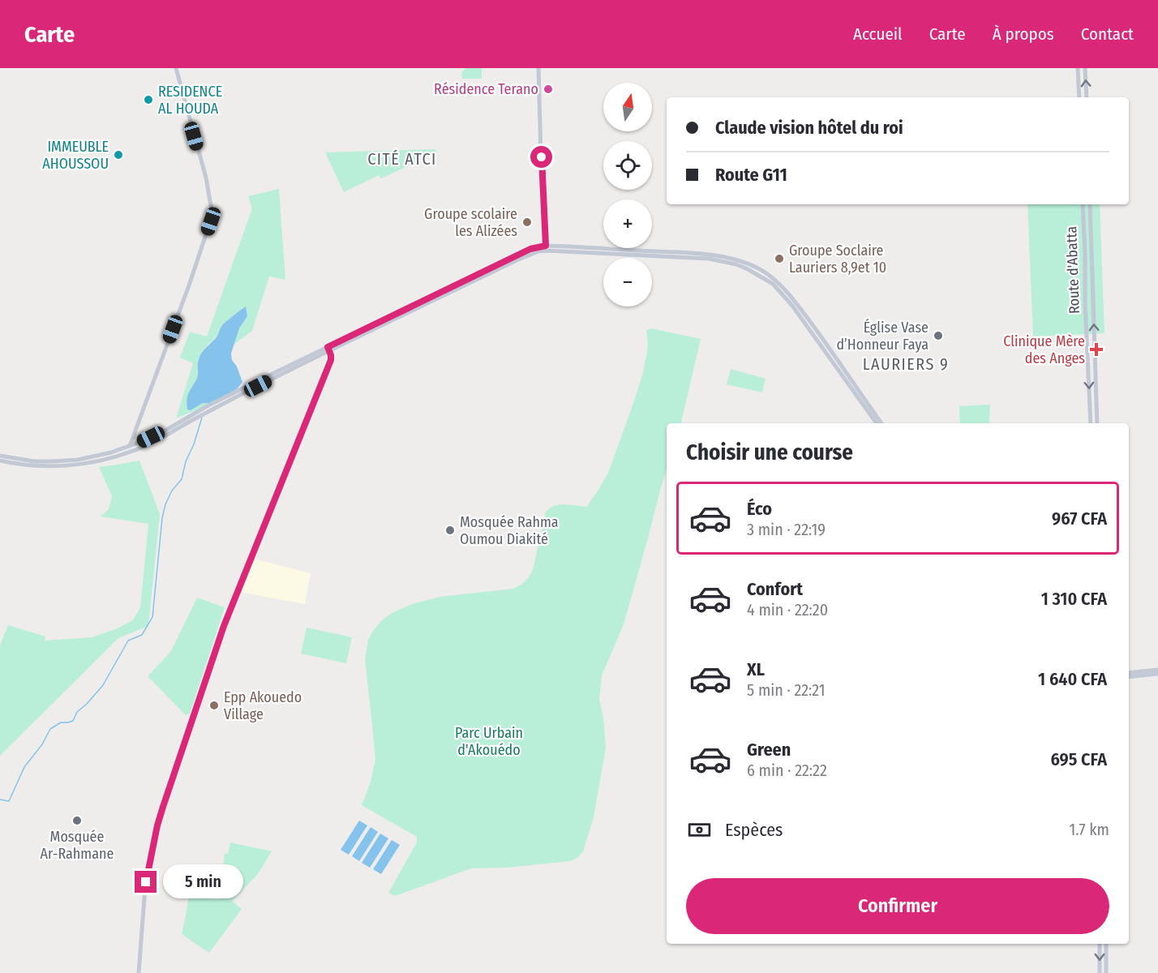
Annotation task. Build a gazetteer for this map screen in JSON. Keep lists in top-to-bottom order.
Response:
{
  "streets": {
    "street": ["Route d'Abatta"]
  },
  "districts": ["CITÉ ATCI", "LAURIERS 9"],
  "parks": ["Parc Urbain d'Akouédo"],
  "places": {
    "other": [
      "Résidence Terano",
      "RESIDENCE AL HOUDA",
      "IMMEUBLE AHOUSSOU",
      "Groupe scolaire les Alizées",
      "Groupe Soclaire Lauriers 8,9et 10",
      "Église Vase d’Honneur Faya",
      "Mosquée Rahma Oumou Diakité",
      "Epp Akouedo Village",
      "Mosquée Ar-Rahmane"
    ],
    "health": ["Clinique Mère des Anges"]
  },
  "north": "top",
  "page": {
    "header": "Carte",
    "nav": [
      "Accueil",
      "Carte",
      "À propos",
      "Contact"
    ],
    "map_buttons": ["+", "−"],
    "banner": ["Claude vision hôtel du roi", "Route G11"],
    "heading": "Choisir une course",
    "list": [
      {
        "name": "Éco",
        "note": "3 min · 22:19",
        "value": "967 CFA"
      },
      {
        "name": "Confort",
        "note": "4 min · 22:20",
        "value": "1 310 CFA"
      },
      {
        "name": "XL",
        "note": "5 min · 22:21",
        "value": "1 640 CFA"
      },
      {
        "name": "Green",
        "note": "6 min · 22:22",
        "value": "695 CFA"
      }
    ],
    "pay": ["Espèces", "1.7 km"],
    "bubble": "5 min",
    "buttons": "Confirmer"
  }
}
